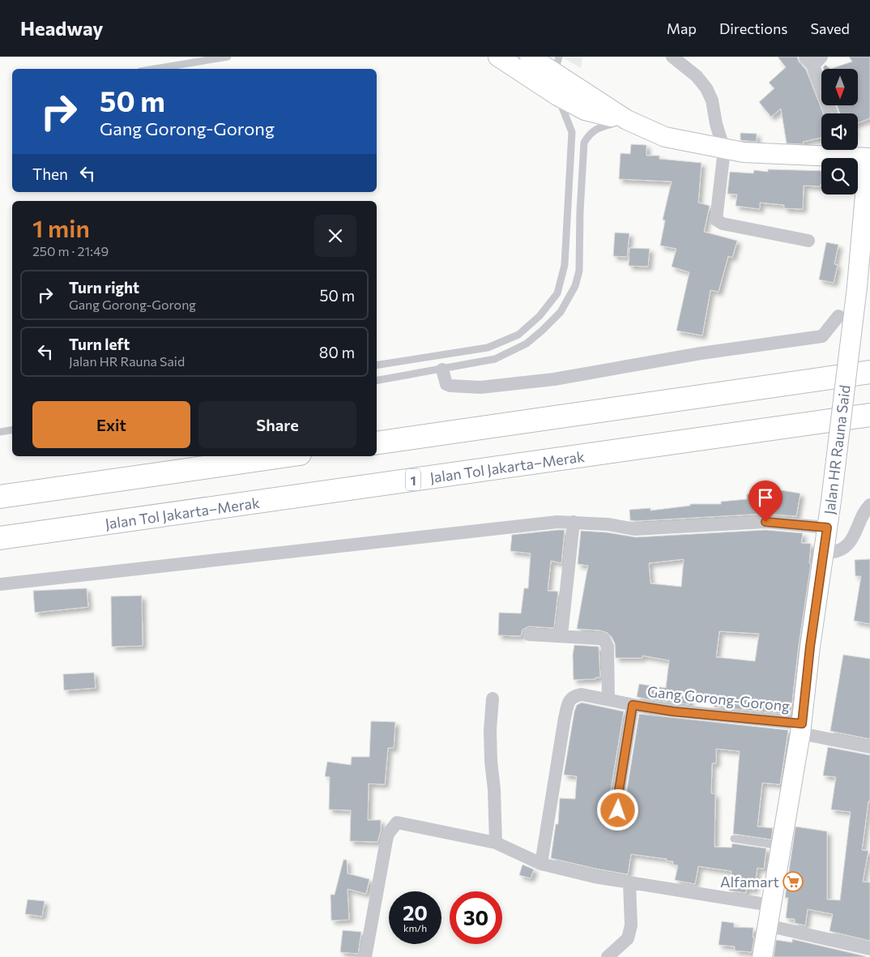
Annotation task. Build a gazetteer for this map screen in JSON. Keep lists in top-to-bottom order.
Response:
{
  "streets": {
    "highway": ["Jalan Tol Jakarta–Merak", "1"],
    "main road": ["Jalan HR Rauna Said"],
    "street": ["Gang Gorong-Gorong"]
  },
  "crossings": [
    ["Jalan HR Rauna Said", "Gang Gorong-Gorong"]
  ],
  "places": {
    "supermarket": ["Alfamart"]
  },
  "north": "bottom",
  "page": {
    "header": "Headway",
    "nav": ["Map", "Directions", "Saved"],
    "turn": ["50 m", "Gang Gorong-Gorong"],
    "then": "Then",
    "heading": ["1 min", "250 m · 21:49"],
    "list": [
      {
        "name": "Turn right",
        "note": "Gang Gorong-Gorong",
        "value": "50 m"
      },
      {
        "name": "Turn left",
        "note": "Jalan HR Rauna Said",
        "value": "80 m"
      }
    ],
    "buttons": ["Exit", "Share"],
    "speed": "20 km/h",
    "limit": "30"
  }
}
